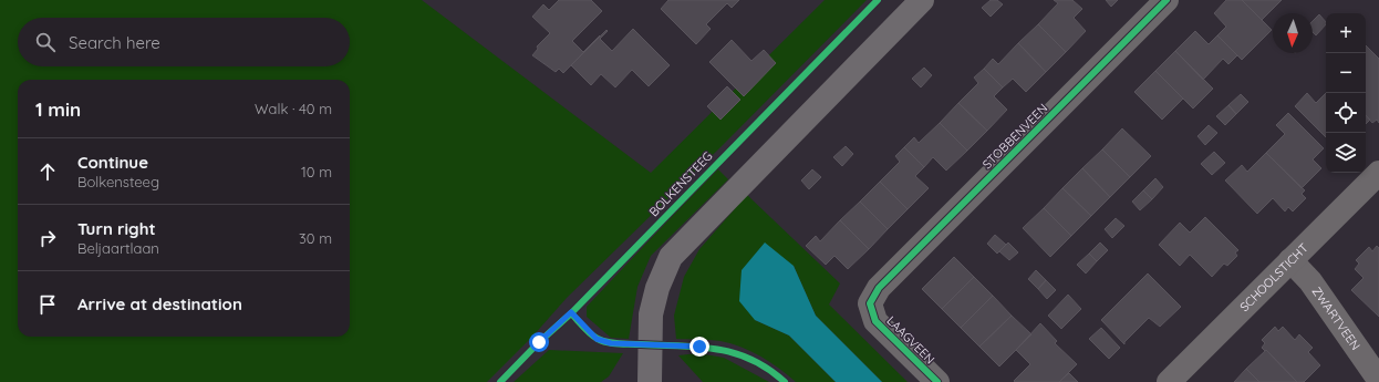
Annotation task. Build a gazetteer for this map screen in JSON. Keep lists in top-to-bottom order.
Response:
{
  "streets": {
    "street": [
      "STOBBENVEEN",
      "SCHOOLSTICHT",
      "ZWARTVEEN",
      "LAAGVEEN"
    ],
    "cycle path": ["BOLKENSTEEG"]
  },
  "crossings": [
    ["STOBBENVEEN", "LAAGVEEN"],
    ["SCHOOLSTICHT", "ZWARTVEEN"]
  ],
  "north": "bottom",
  "page": {
    "map_buttons": ["+", "−"],
    "search": "Search here",
    "heading": ["1 min", "Walk · 40 m"],
    "list": [
      ["Continue", "Bolkensteeg", "10 m"],
      ["Turn right", "Beljaartlaan", "30 m"],
      "Arrive at destination"
    ]
  }
}
